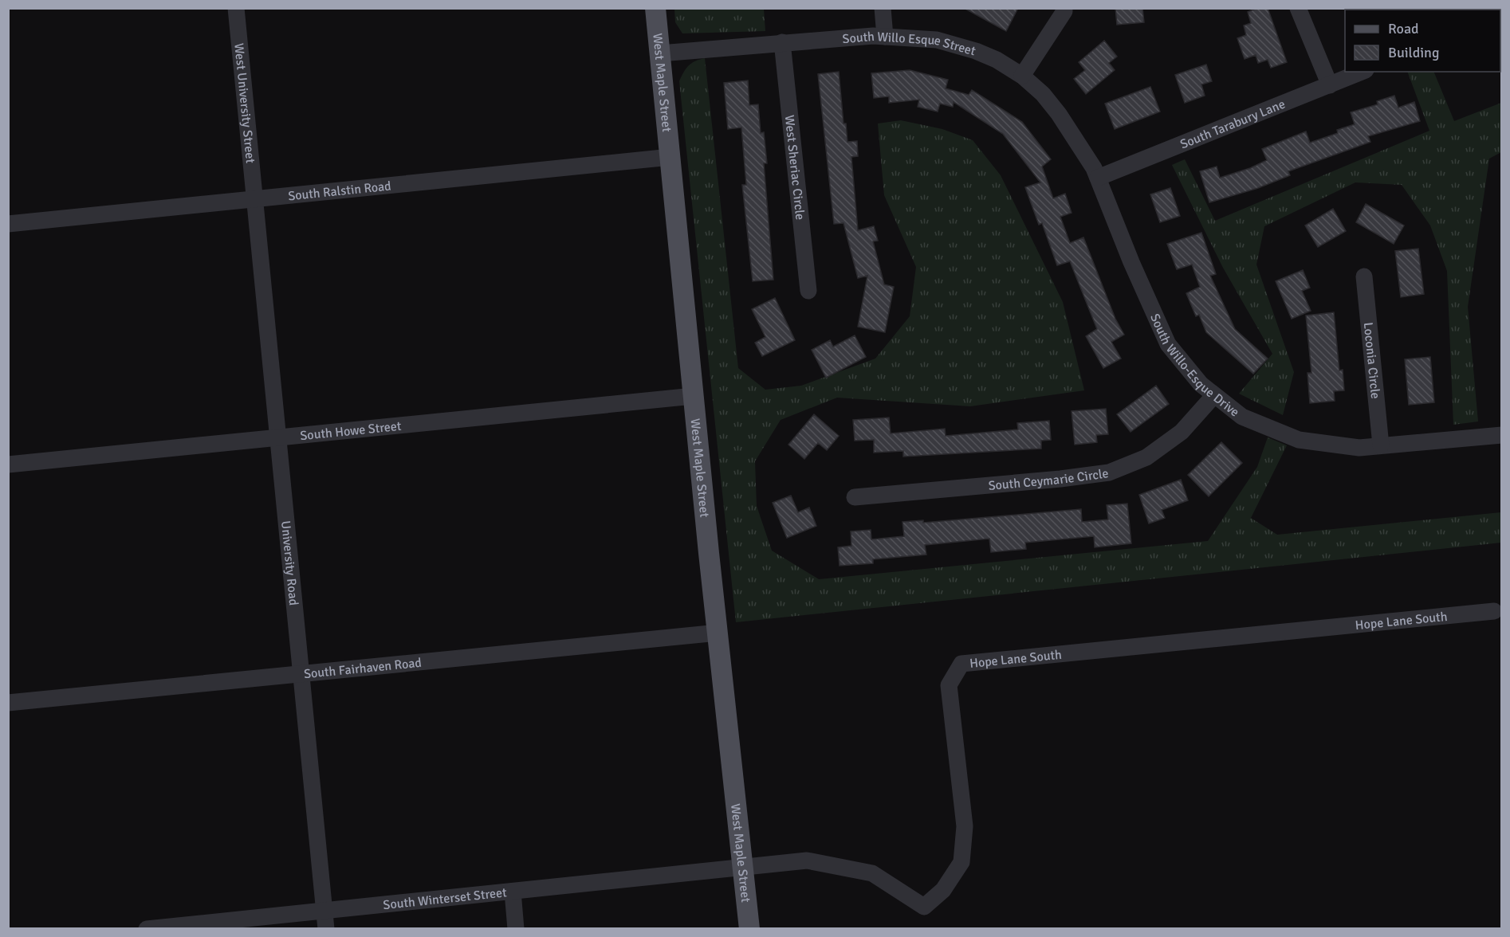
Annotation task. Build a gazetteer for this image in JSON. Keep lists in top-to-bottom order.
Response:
{
  "streets": {
    "main road": ["West Maple Street"],
    "street": [
      "South Willo Esque Street",
      "West University Street",
      "South Tarabury Lane",
      "West Sheriac Circle",
      "South Ralstin Road",
      "Loconia Circle",
      "South Willo-Esque Drive",
      "South Howe Street",
      "South Ceymarie Circle",
      "University Road",
      "Hope Lane South",
      "South Fairhaven Road",
      "South Winterset Street"
    ]
  },
  "crossings": [
    ["South Willo Esque Street", "West Maple Street"],
    ["South Willo Esque Street", "South Tarabury Lane"],
    ["South Willo Esque Street", "West Sheriac Circle"],
    ["South Willo Esque Street", "South Willo-Esque Drive"],
    ["West Maple Street", "South Ralstin Road"],
    ["West Maple Street", "South Howe Street"],
    ["West Maple Street", "Hope Lane South"],
    ["West Maple Street", "South Fairhaven Road"],
    ["West Maple Street", "South Winterset Street"],
    ["West University Street", "South Ralstin Road"],
    ["West University Street", "University Road"],
    ["South Tarabury Lane", "South Willo-Esque Drive"],
    ["South Ralstin Road", "University Road"],
    ["Loconia Circle", "South Willo-Esque Drive"],
    ["South Willo-Esque Drive", "South Ceymarie Circle"],
    ["South Howe Street", "University Road"],
    ["University Road", "South Fairhaven Road"],
    ["University Road", "South Winterset Street"],
    ["Hope Lane South", "South Winterset Street"]
  ],
  "legend": ["Road", "Building"]
}
